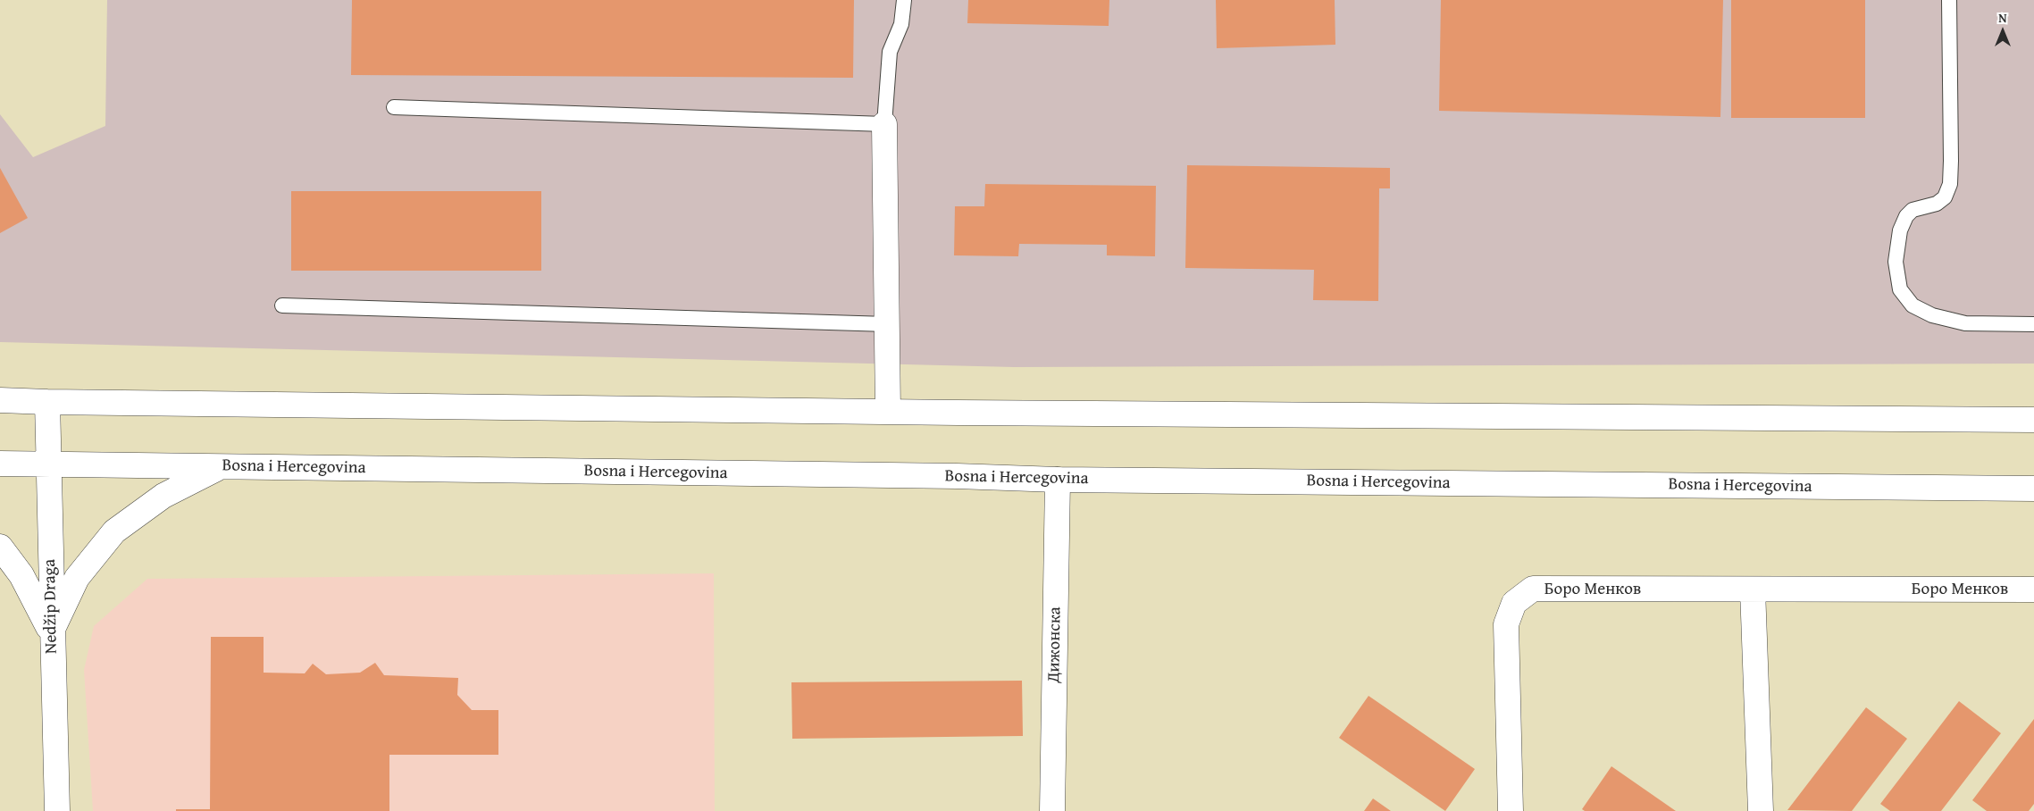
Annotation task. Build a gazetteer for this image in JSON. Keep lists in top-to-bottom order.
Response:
{
  "streets": {
    "street": [
      "Bosna i Hercegovina",
      "Боро Менков",
      "Nedžip Draga",
      "Дижонска"
    ]
  },
  "crossings": [
    ["Bosna i Hercegovina", "Nedžip Draga"],
    ["Bosna i Hercegovina", "Дижонска"]
  ],
  "north": "top"
}
